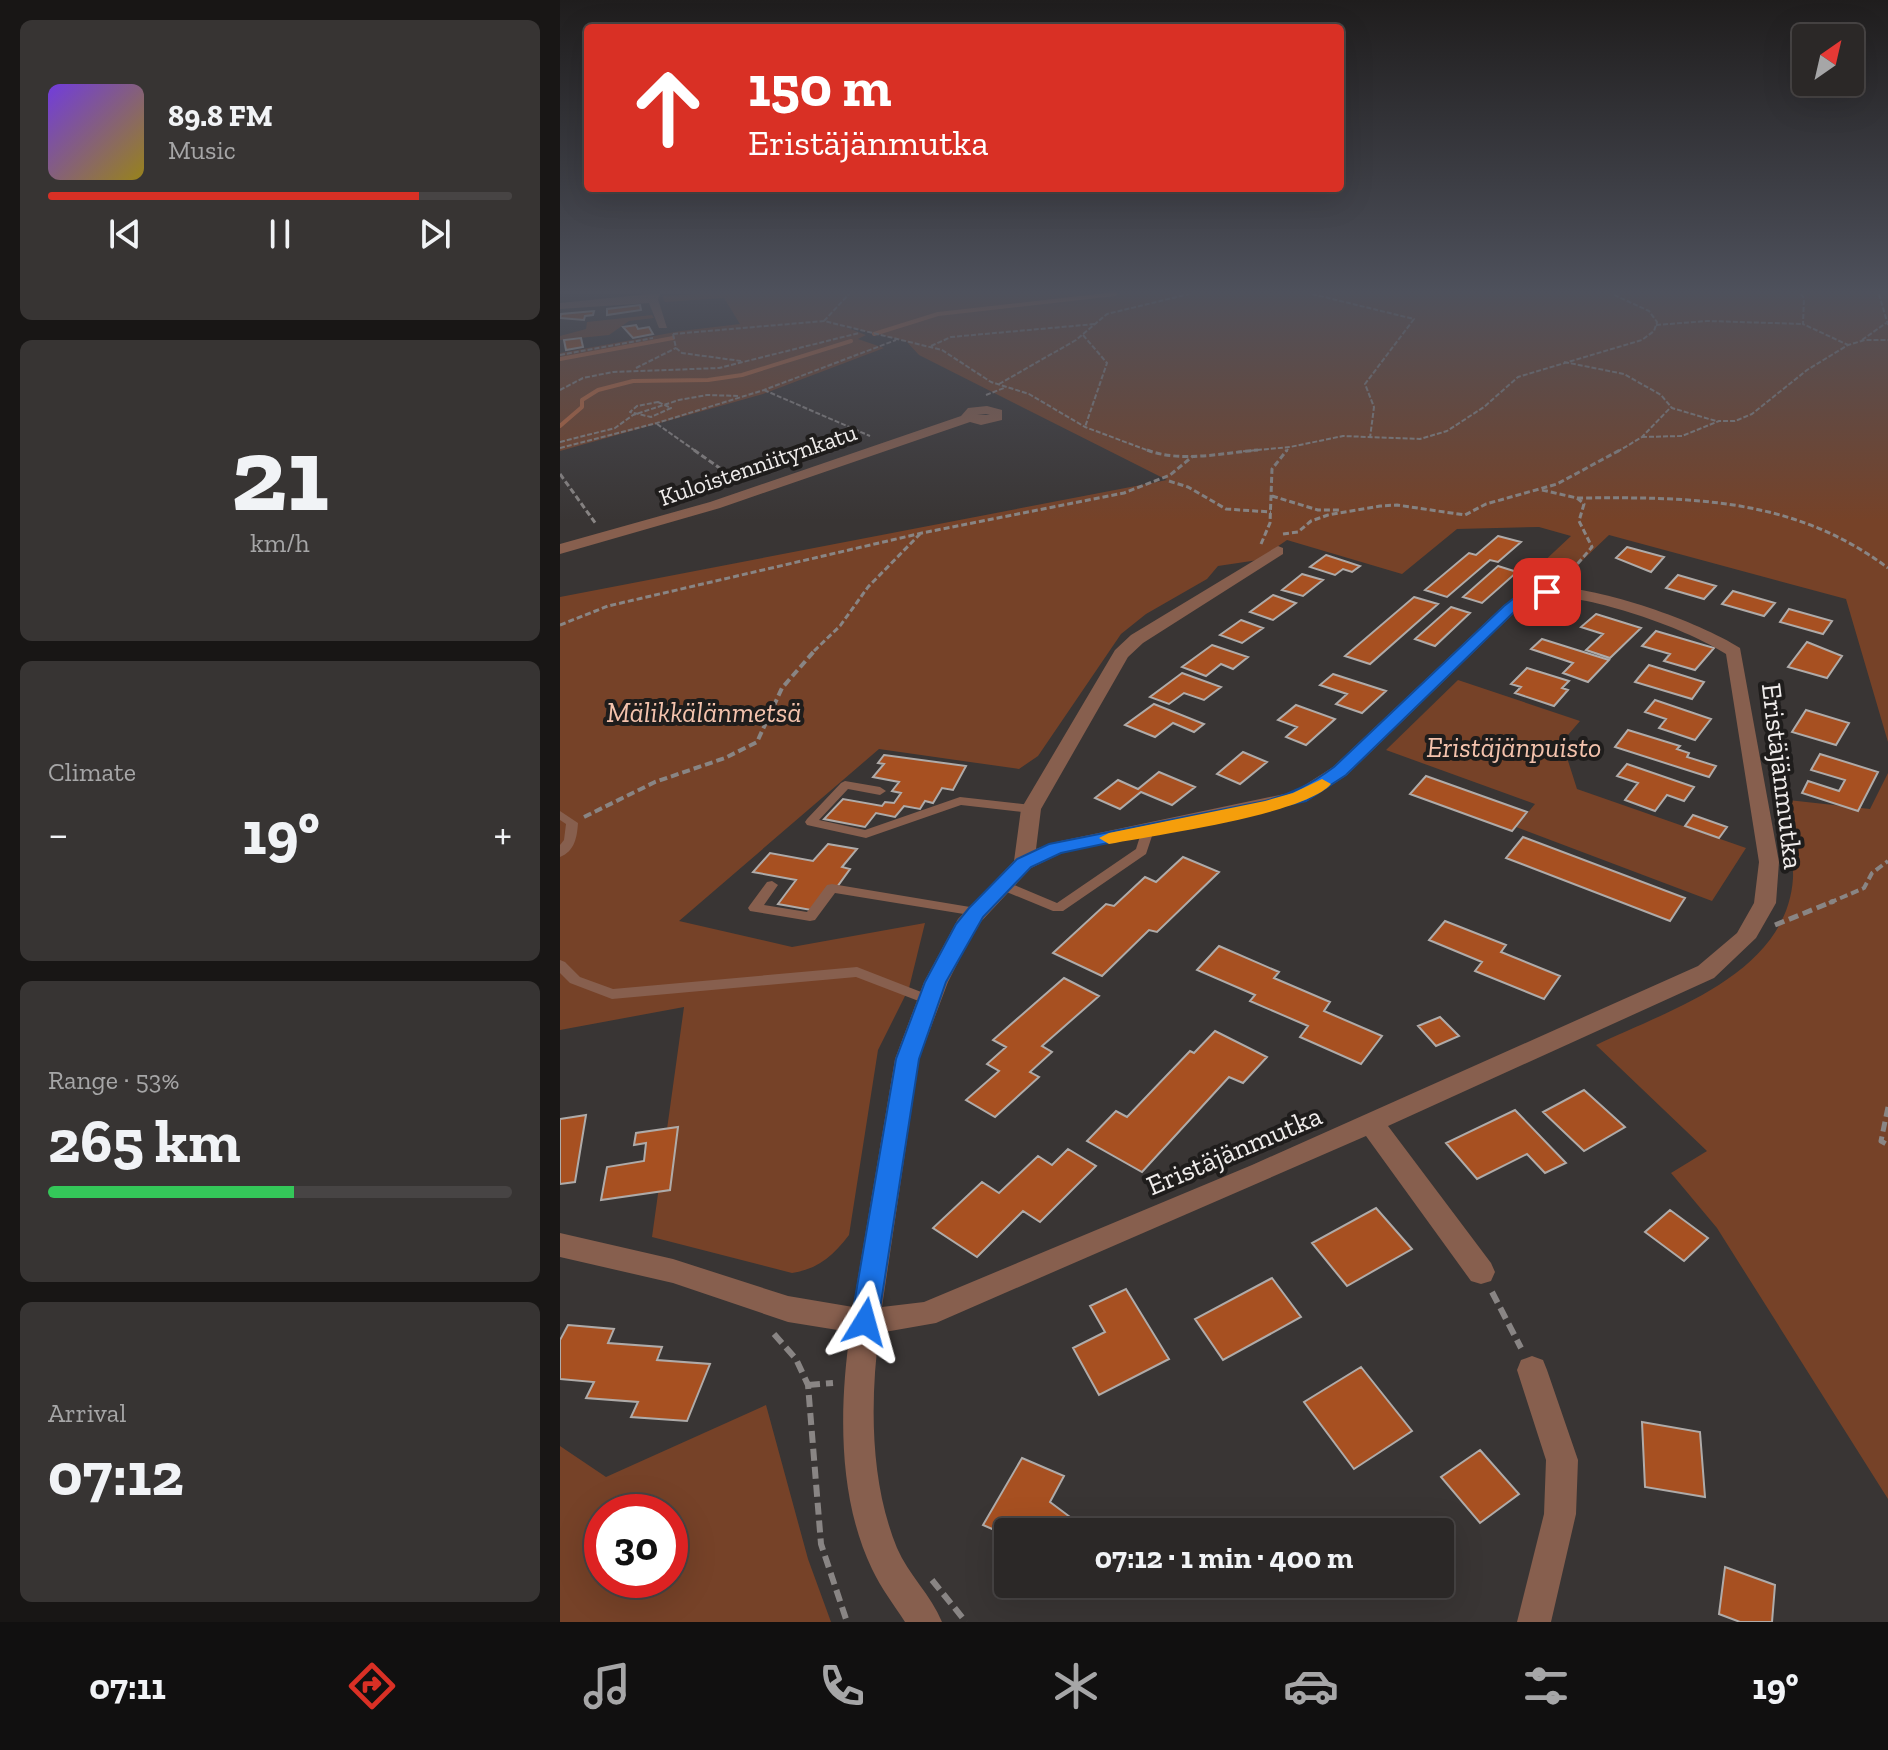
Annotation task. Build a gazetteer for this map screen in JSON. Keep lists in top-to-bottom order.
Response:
{
  "streets": {
    "street": ["Kuloistenniitynkatu", "Eristäjänmutka"]
  },
  "parks": ["Mälikkälänmetsä", "Eristäjänpuisto"],
  "north": "top right",
  "page": {
    "turn": ["150 m", "Eristäjänmutka"],
    "song": ["89.8 FM", "Music"],
    "tile": [
      ["21", "km/h"],
      "Climate",
      ["Range · 53%", "265 km"],
      ["Arrival", "07:12"]
    ],
    "heat": ["−", "19°", "+"],
    "limit": "30",
    "trip": "07:12 · 1 min · 400 m",
    "tabs": ["07:11", "19°"]
  }
}
